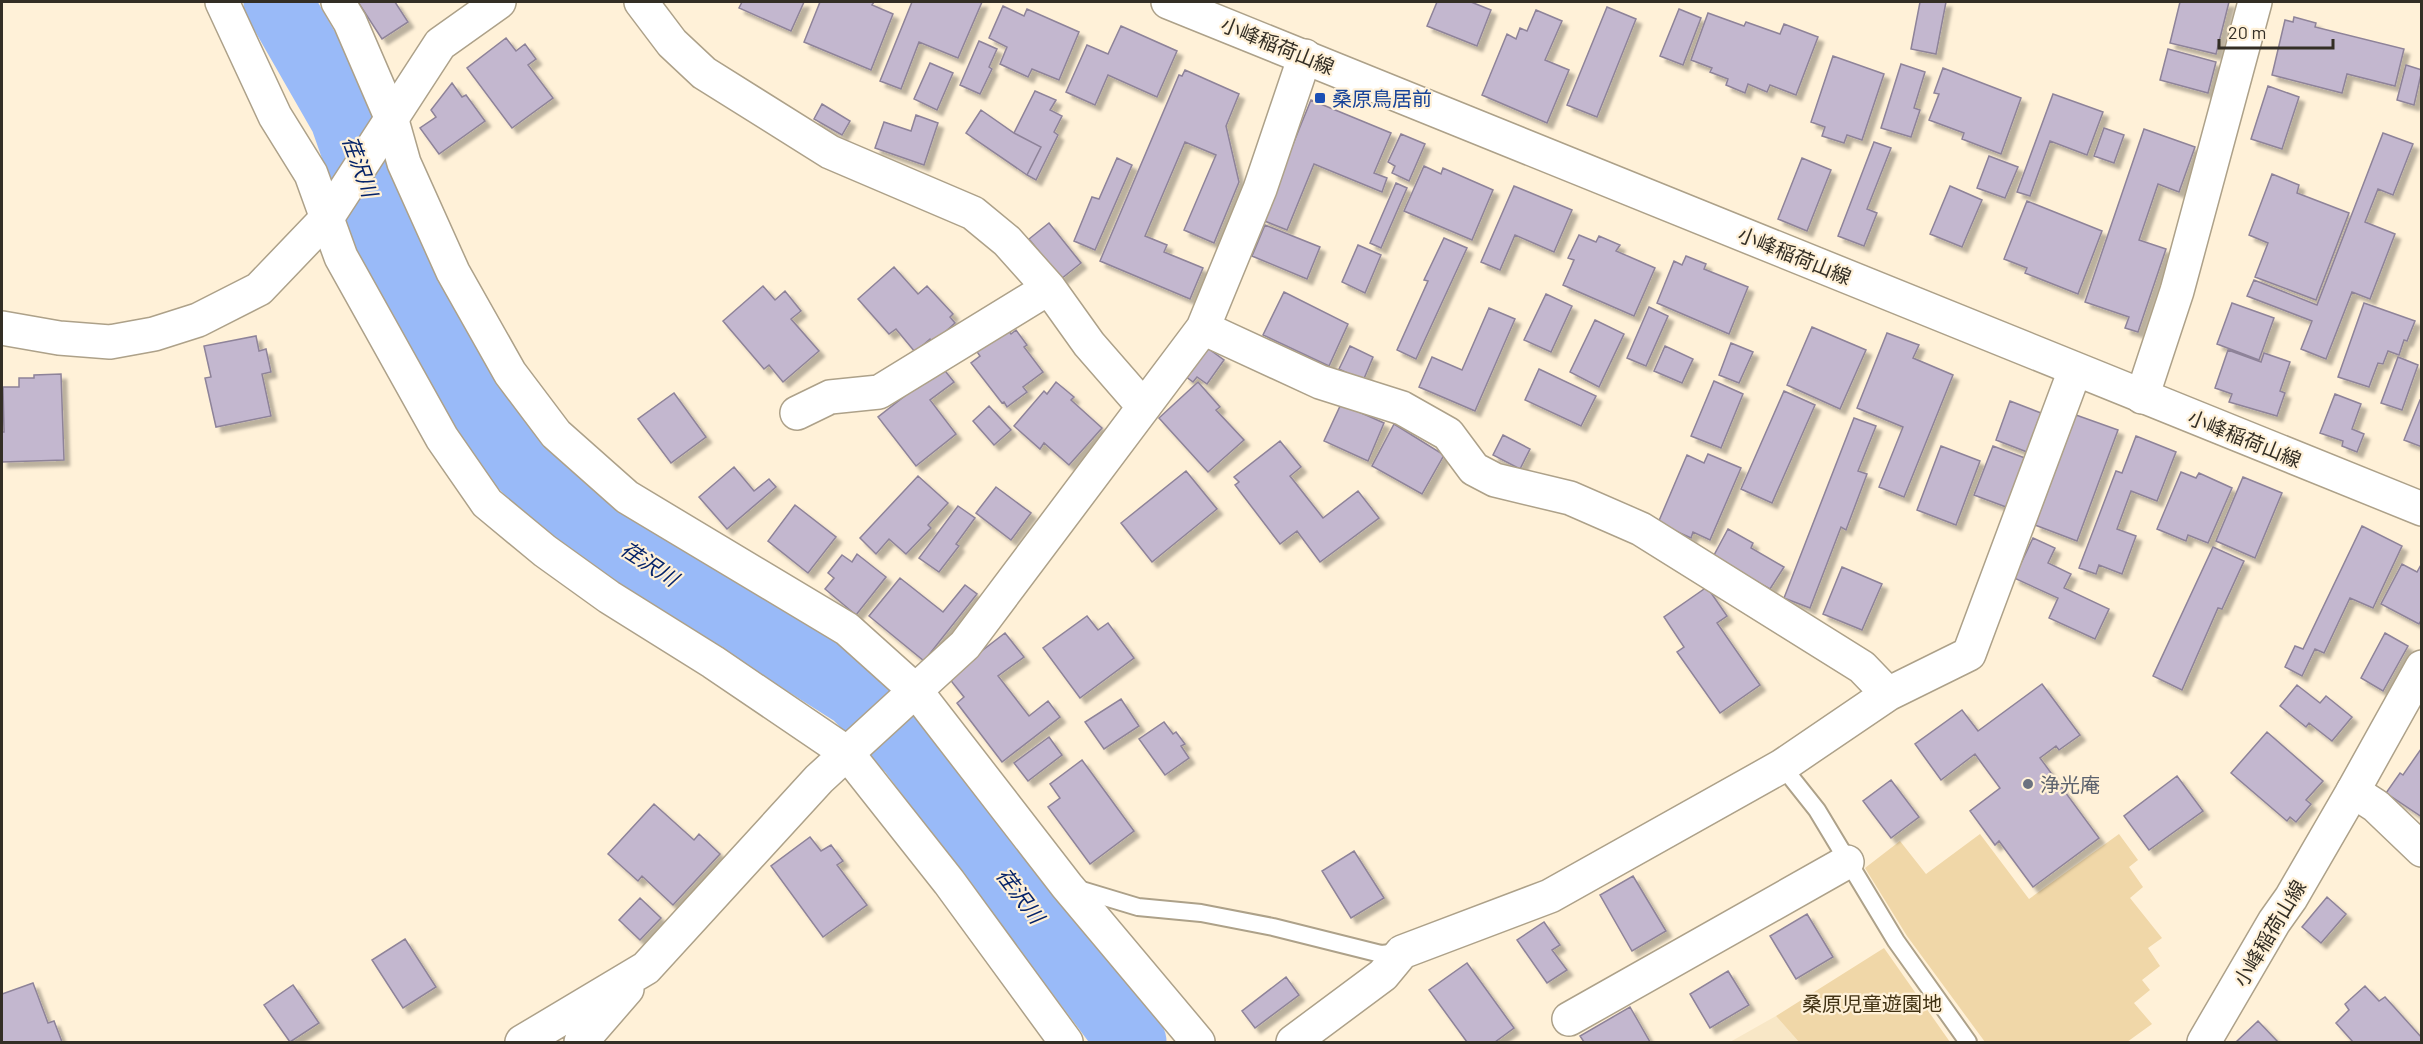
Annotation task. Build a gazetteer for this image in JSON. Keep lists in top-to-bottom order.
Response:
{
  "streets": {
    "street": ["小峰稲荷山線"]
  },
  "water": ["荏沢川"],
  "parks": ["桑原児童遊園地"],
  "places": {
    "transit": ["桑原鳥居前"],
    "other": ["浄光庵"]
  },
  "scale_bar": "20 m"
}
